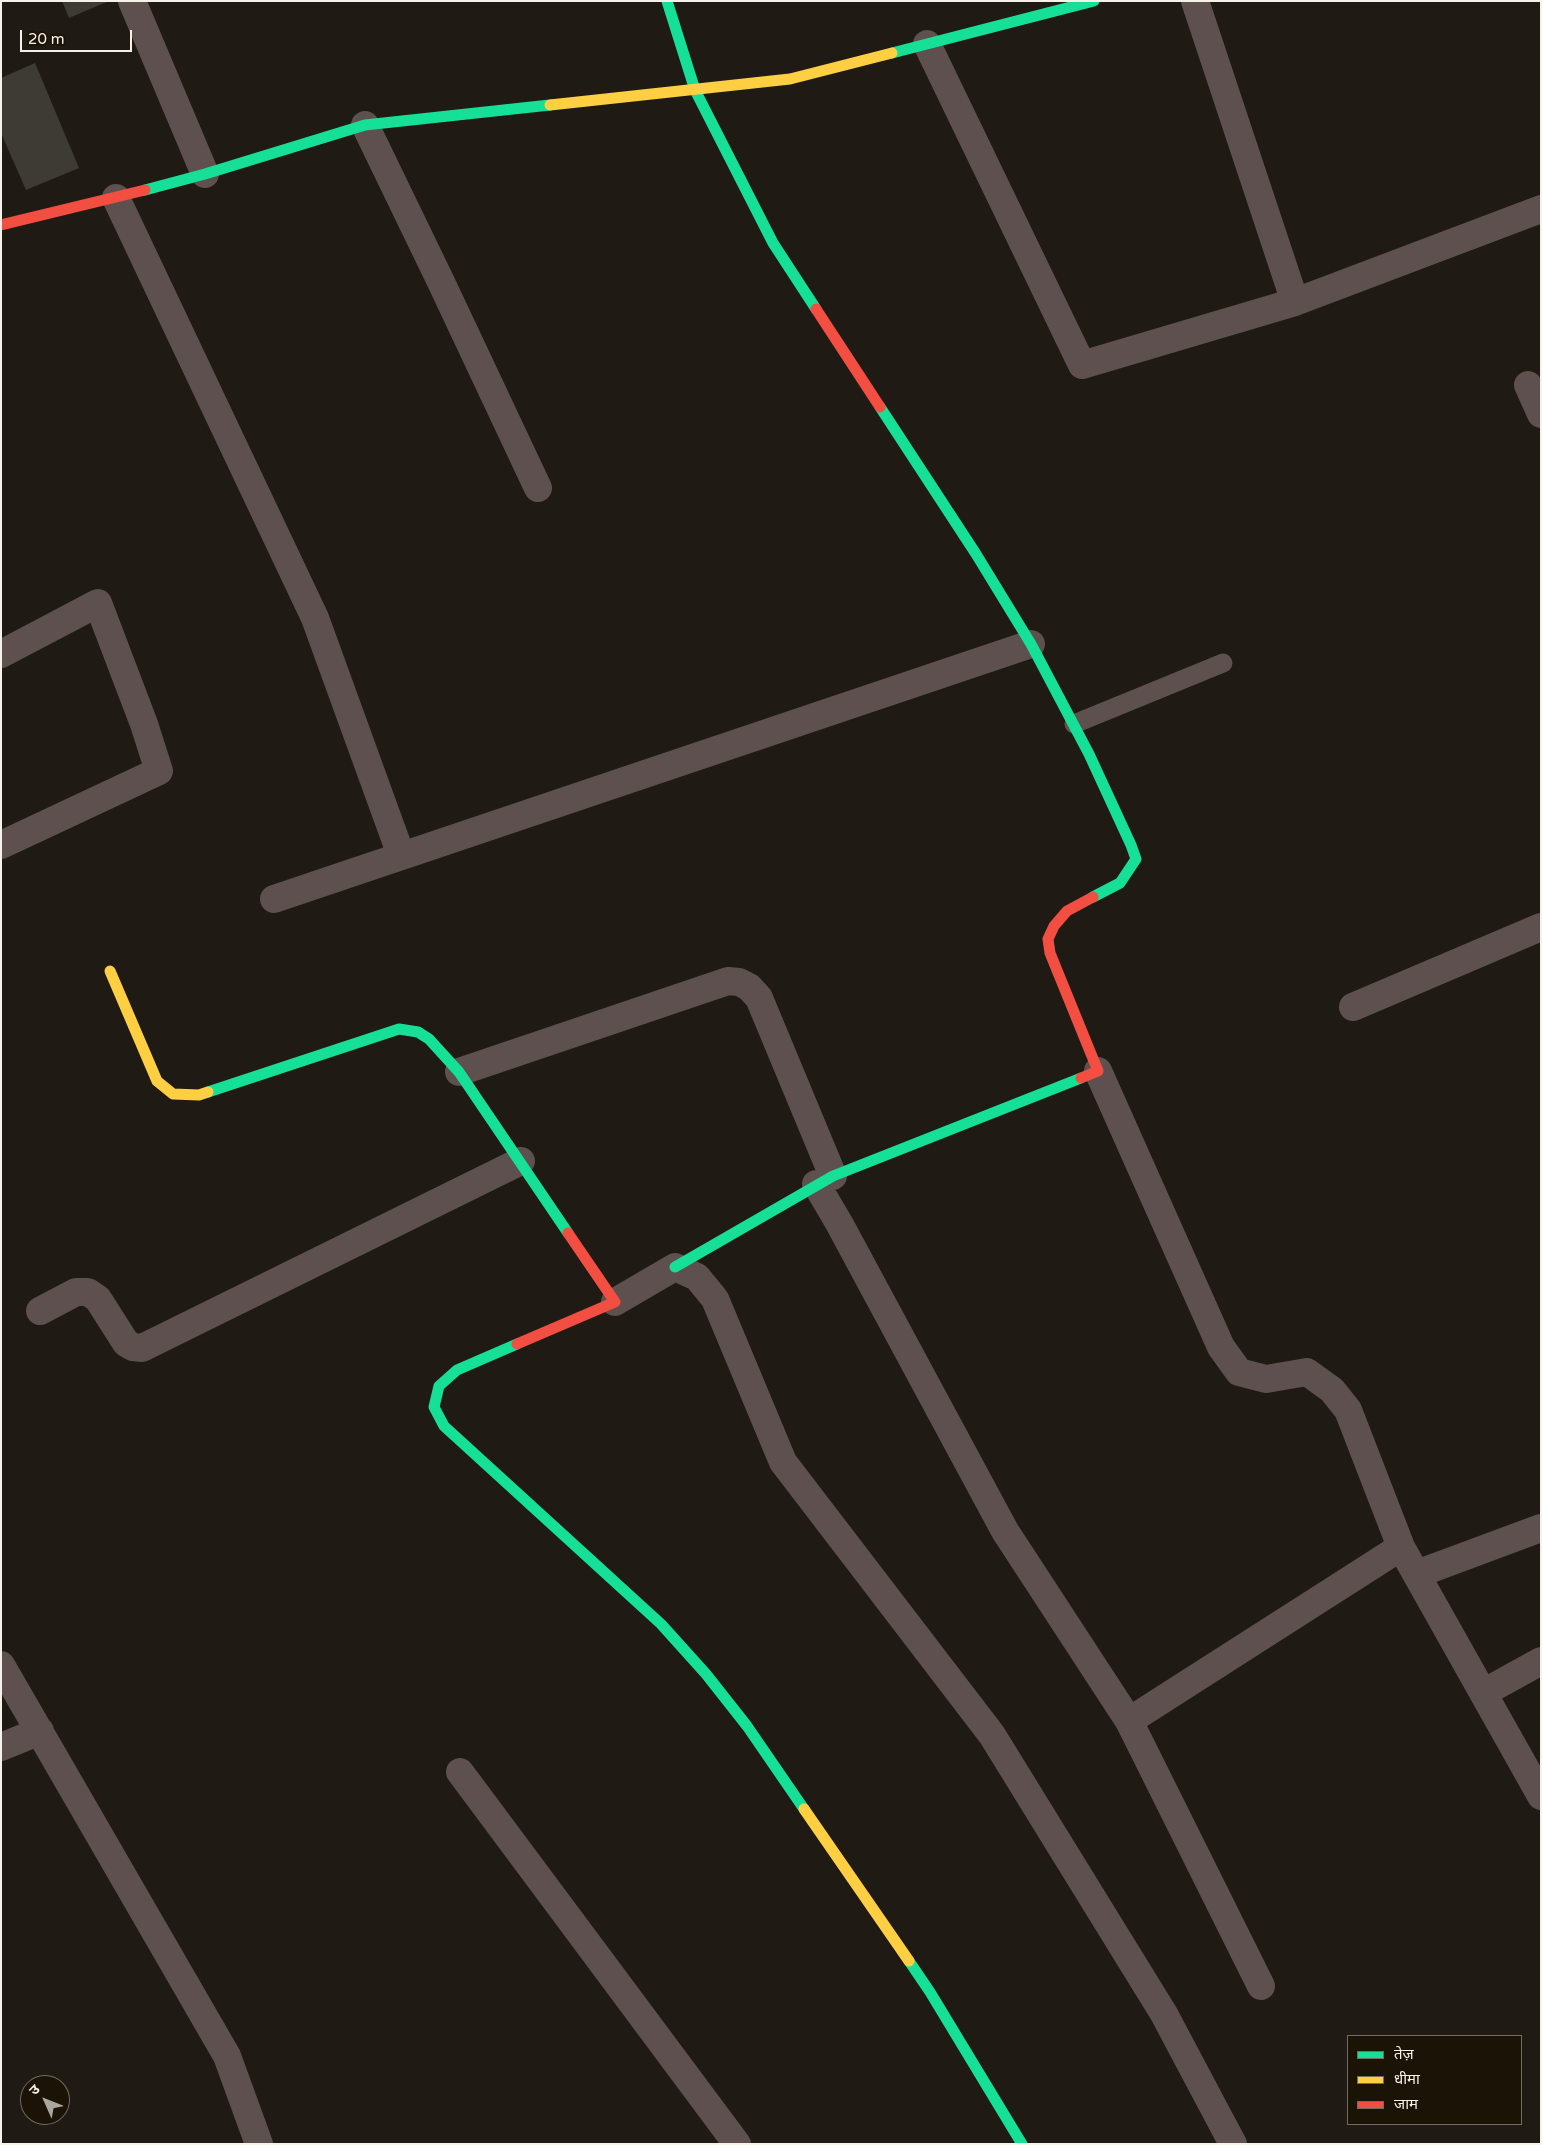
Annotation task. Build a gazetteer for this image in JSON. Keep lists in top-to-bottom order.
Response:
{
  "legend": ["तेज़", "धीमा", "जाम"],
  "scale_bar": "20 m",
  "north": "top left"
}
